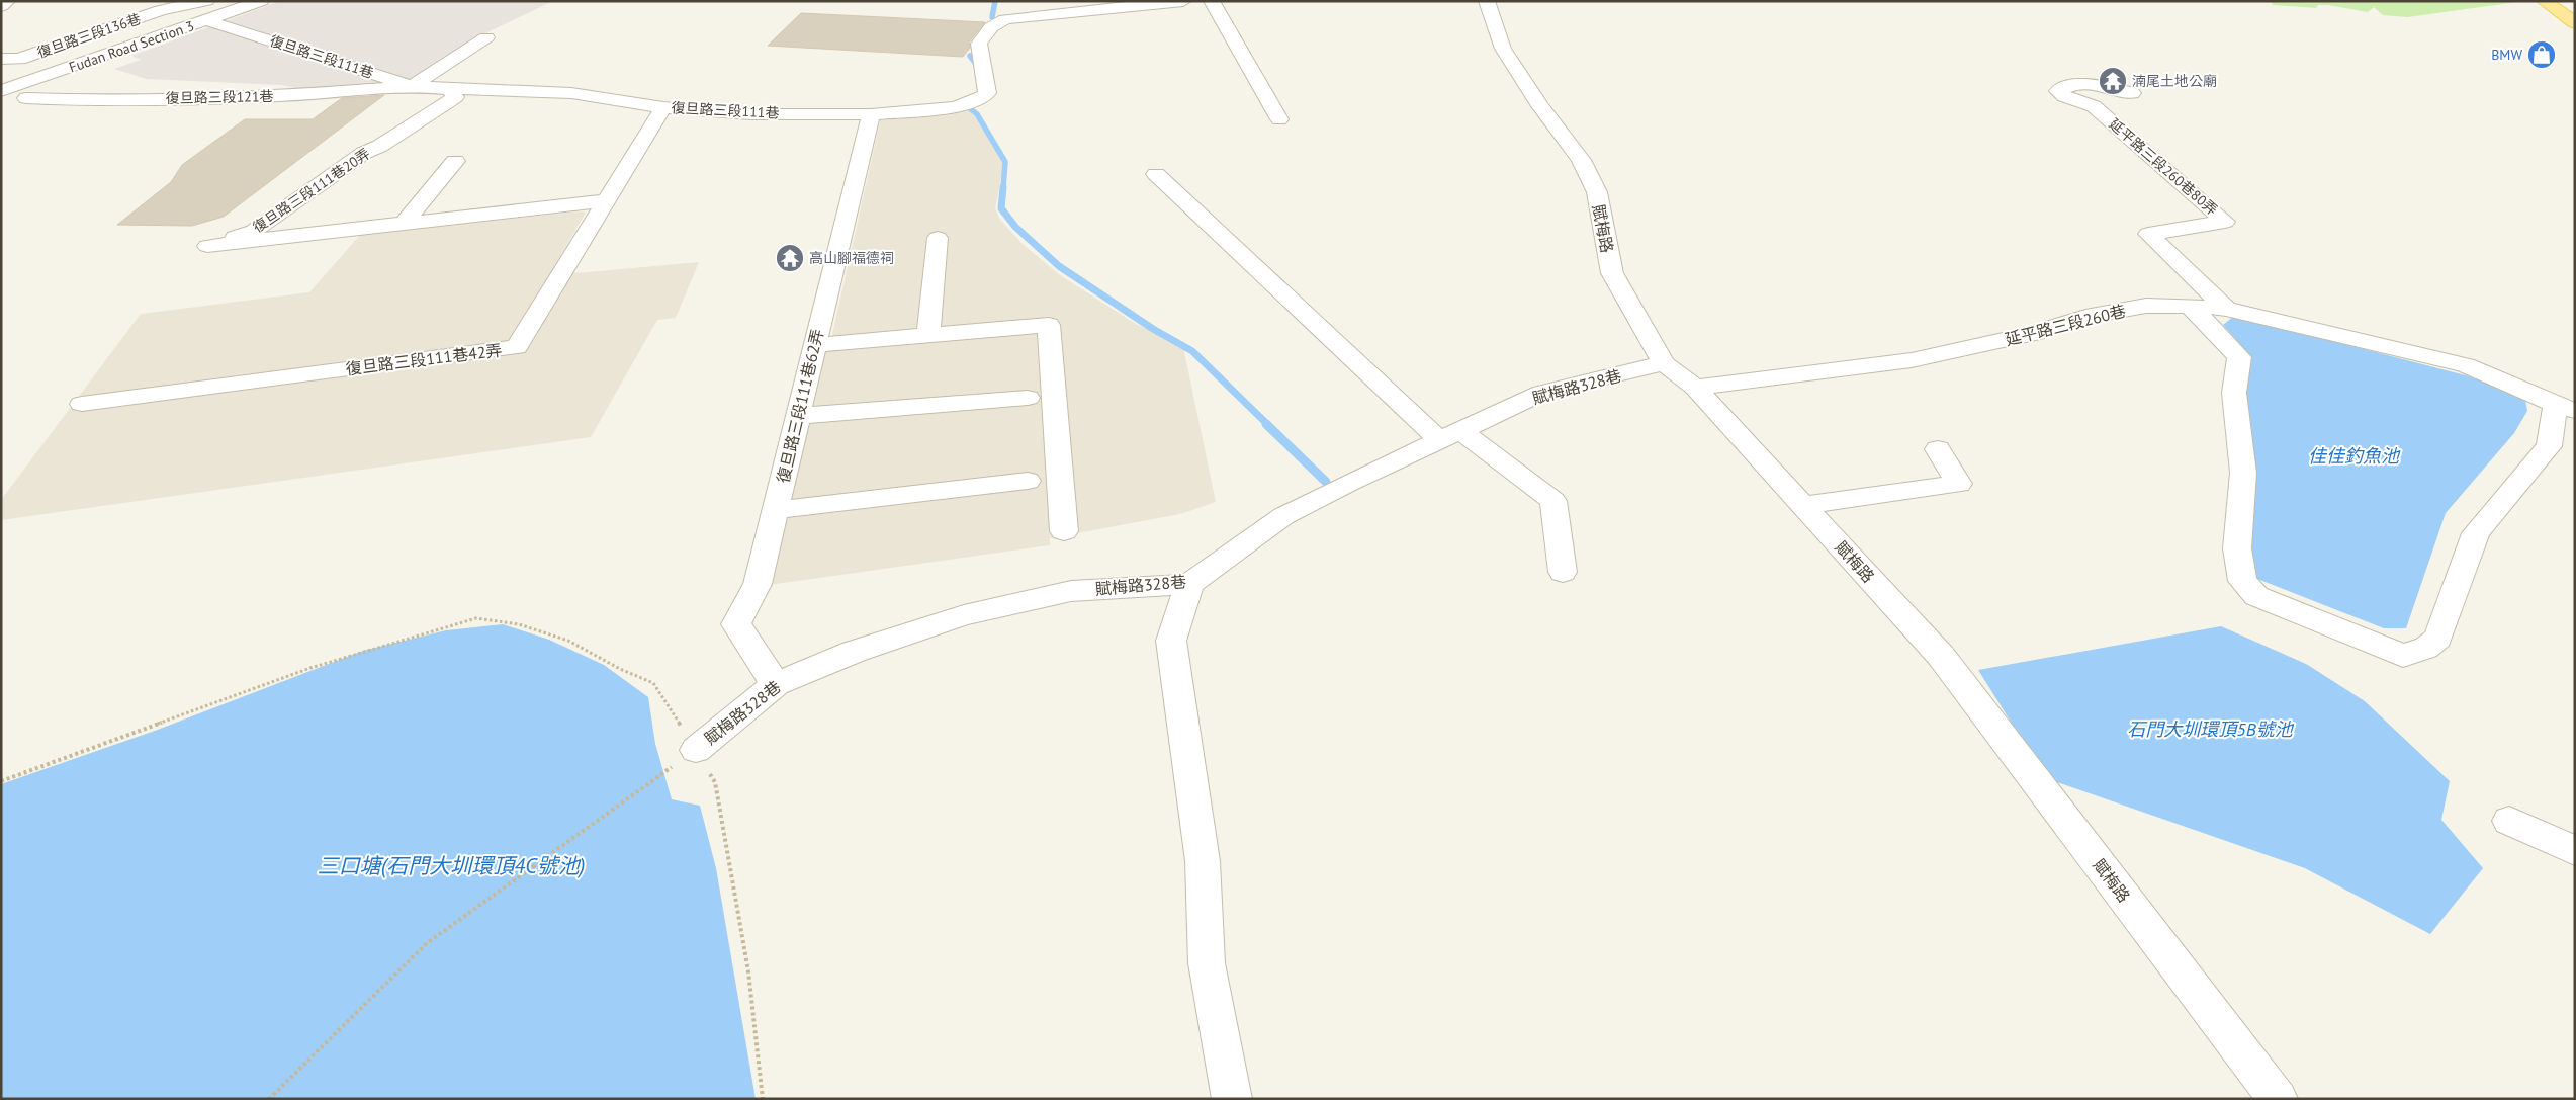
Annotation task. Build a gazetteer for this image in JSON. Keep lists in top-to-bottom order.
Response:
{
  "streets": {
    "street": [
      "復旦路三段136巷",
      "Fudan Road Section 3",
      "復旦路三段111巷",
      "復旦路三段121巷",
      "延平路三段260巷80弄",
      "復旦路三段111巷20弄",
      "賦梅路",
      "延平路三段260巷",
      "復旦路三段111巷42弄",
      "賦梅路328巷",
      "復旦路三段111巷62弄"
    ]
  },
  "crossings": [
    ["Fudan Road Section 3", "復旦路三段111巷"],
    ["復旦路三段111巷", "復旦路三段121巷"],
    ["復旦路三段111巷", "復旦路三段111巷20弄"],
    ["復旦路三段111巷", "復旦路三段111巷42弄"],
    ["復旦路三段111巷", "復旦路三段111巷62弄"],
    ["延平路三段260巷80弄", "延平路三段260巷"],
    ["賦梅路", "延平路三段260巷"],
    ["賦梅路", "賦梅路328巷"],
    ["賦梅路328巷", "復旦路三段111巷62弄"]
  ],
  "water": ["佳佳釣魚池", "石門大圳環頂5B號池", "三口塘(石門大圳環頂4C號池)"],
  "places": {
    "shop": ["BMW"],
    "temple": ["湳尾土地公廟", "高山腳福德祠"]
  }
}
